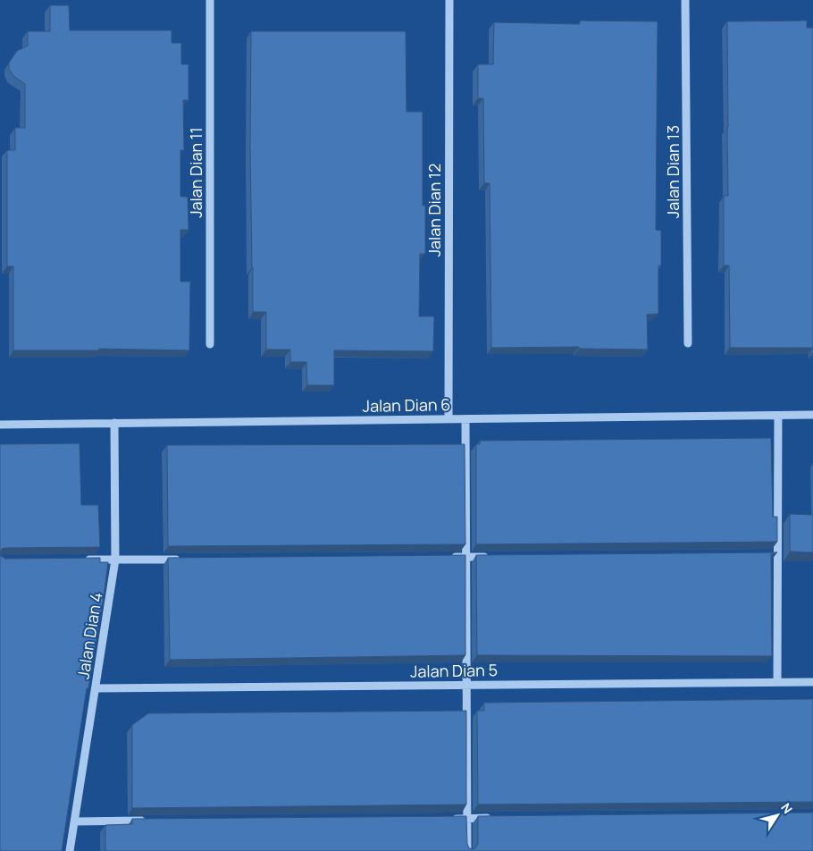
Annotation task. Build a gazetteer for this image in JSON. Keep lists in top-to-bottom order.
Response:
{
  "streets": {
    "street": [
      "Jalan Dian 13",
      "Jalan Dian 11",
      "Jalan Dian 12",
      "Jalan Dian 6",
      "Jalan Dian 4",
      "Jalan Dian 5"
    ]
  },
  "crossings": [
    ["Jalan Dian 12", "Jalan Dian 6"],
    ["Jalan Dian 6", "Jalan Dian 4"],
    ["Jalan Dian 4", "Jalan Dian 5"]
  ],
  "north": "top right"
}
